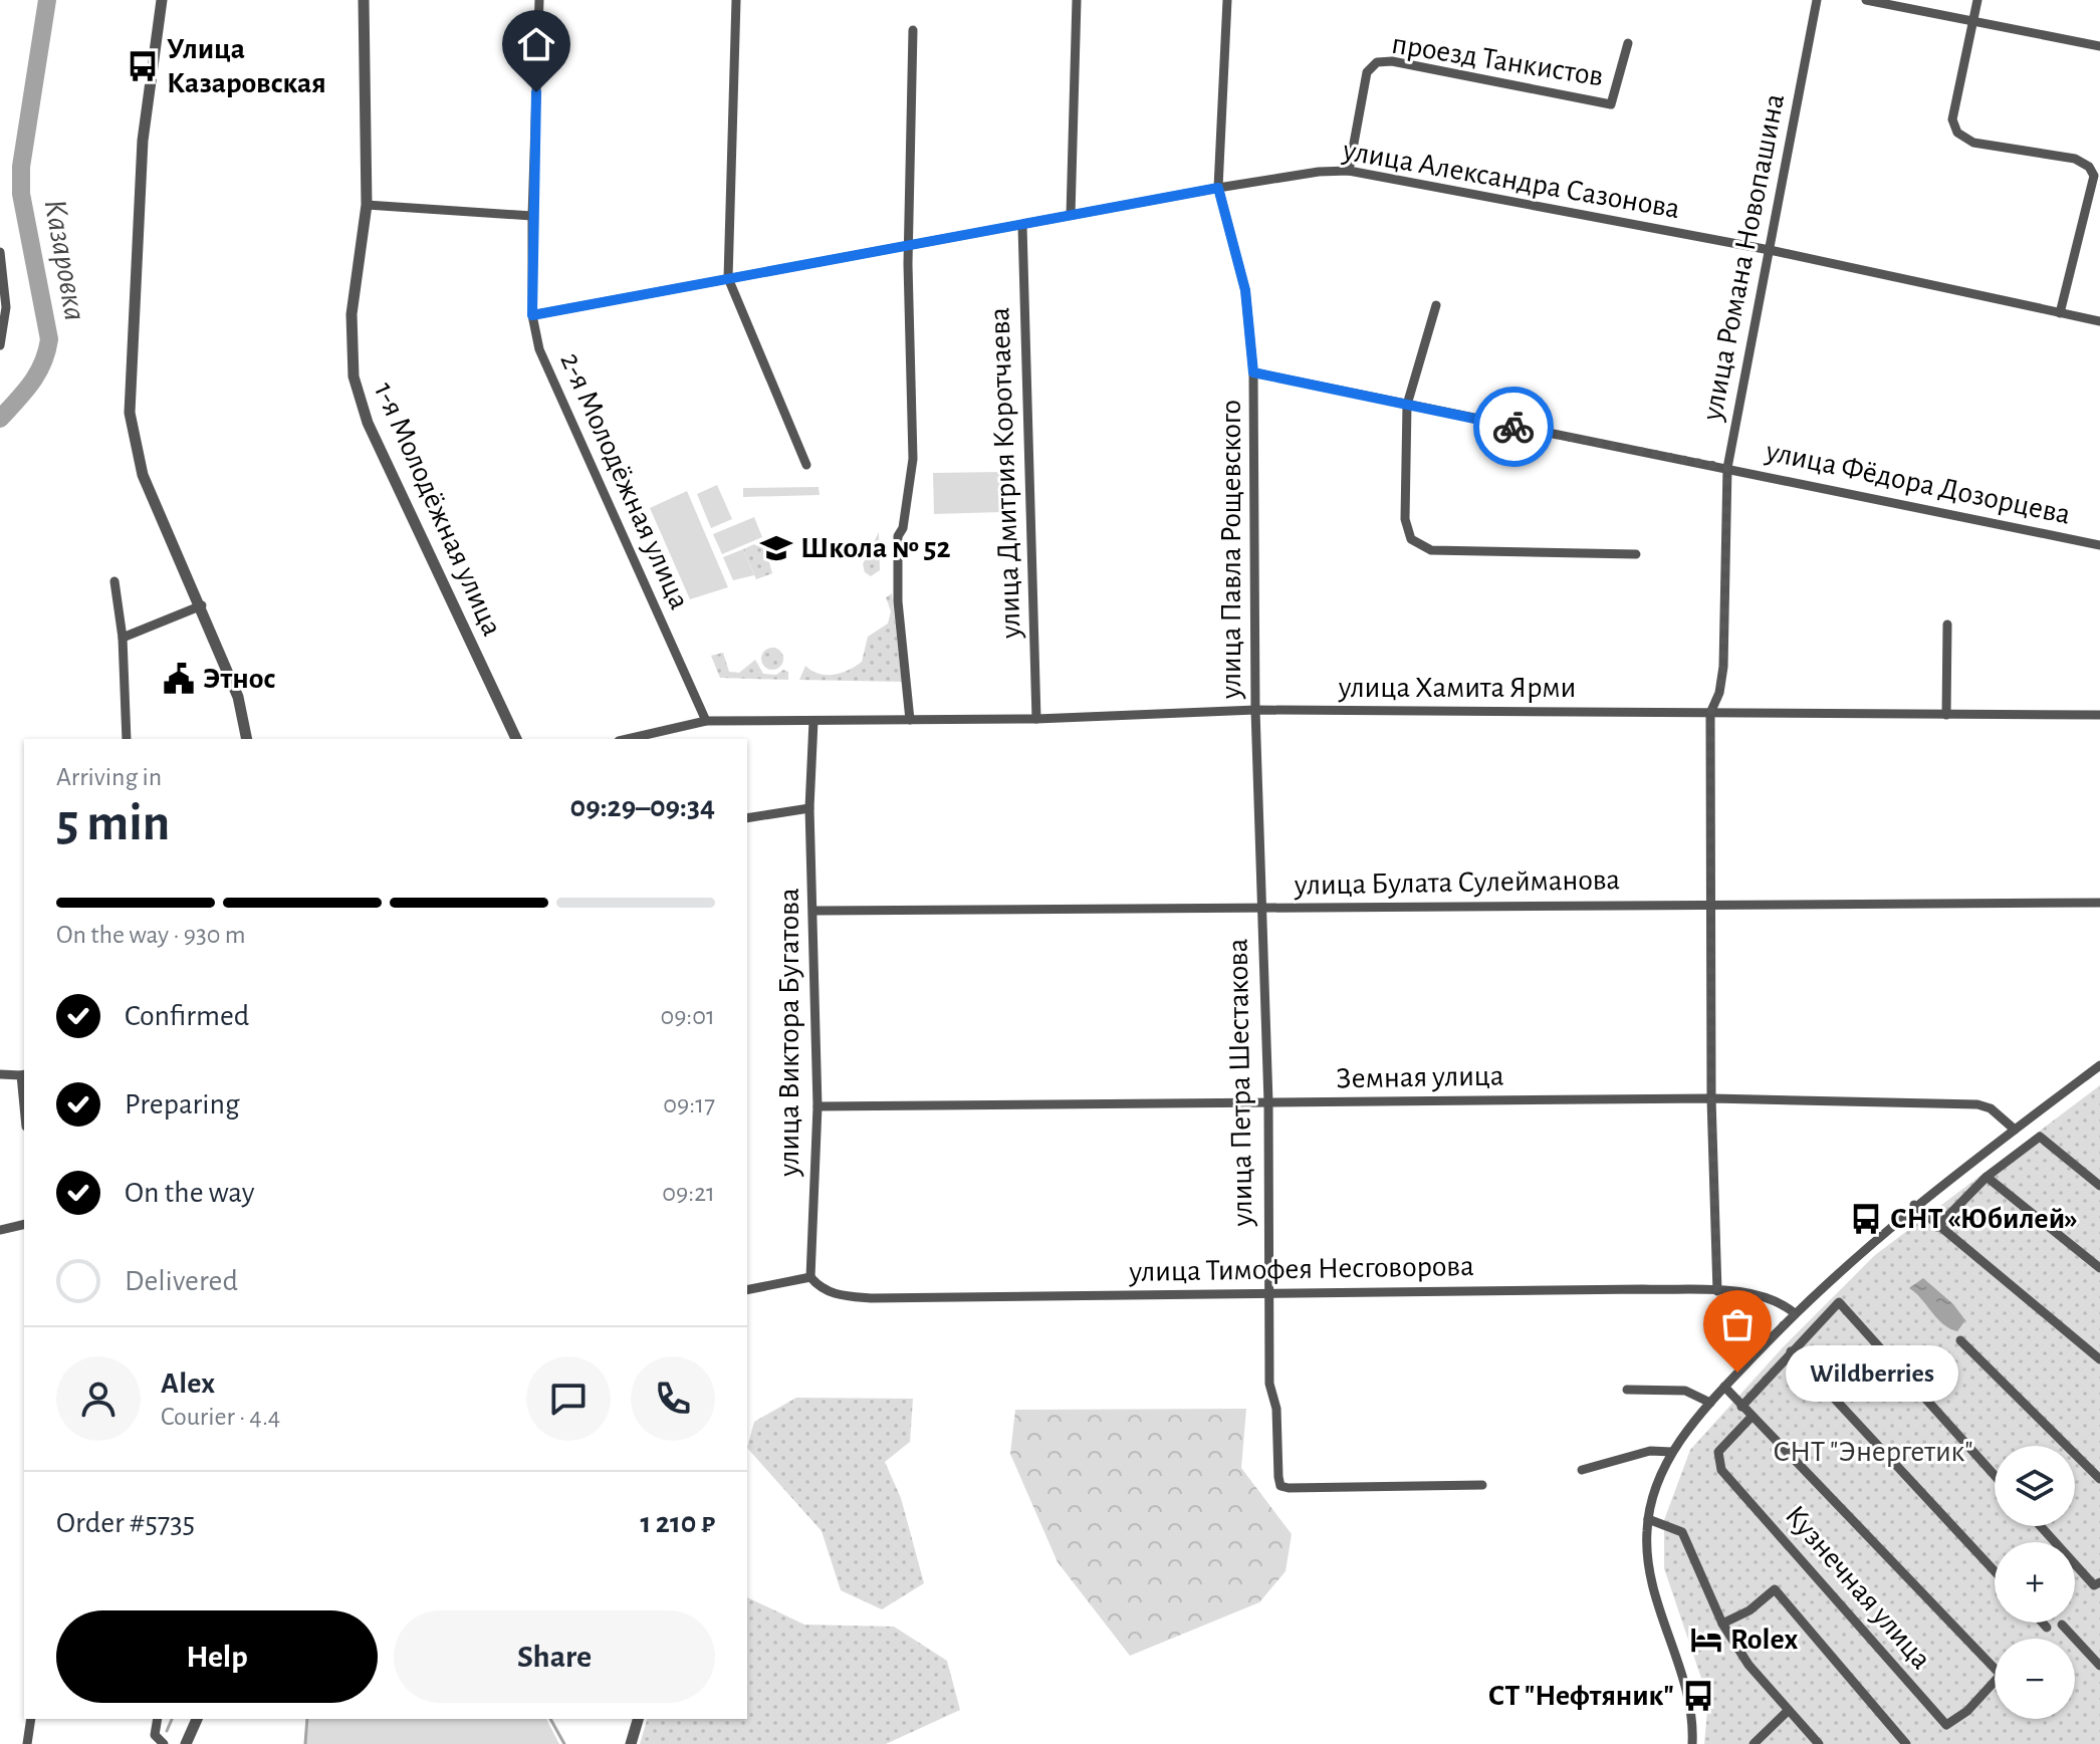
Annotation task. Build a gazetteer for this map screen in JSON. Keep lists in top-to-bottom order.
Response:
{
  "streets": {
    "street": [
      "проезд Танкистов",
      "улица Александра Сазонова",
      "улица Романа Новопашина",
      "улица Дмитрия Коротчаева",
      "2-я Молодёжная улица",
      "улица Фёдора Дозорцева",
      "1-я Молодёжная улица",
      "улица Павла Рощевского",
      "улица Хамита Ярми",
      "улица Булата Сулейманова",
      "улица Виктора Бугатова",
      "Земная улица",
      "улица Петра Шестакова",
      "улица Тимофея Несговорова",
      "Кузнечная улица"
    ]
  },
  "crossings": [
    ["проезд Танкистов", "улица Александра Сазонова"],
    ["улица Александра Сазонова", "улица Романа Новопашина"],
    ["улица Александра Сазонова", "улица Дмитрия Коротчаева"],
    ["улица Александра Сазонова", "2-я Молодёжная улица"],
    ["улица Александра Сазонова", "улица Павла Рощевского"],
    ["улица Романа Новопашина", "улица Фёдора Дозорцева"],
    ["улица Романа Новопашина", "улица Хамита Ярми"],
    ["улица Романа Новопашина", "улица Булата Сулейманова"],
    ["улица Романа Новопашина", "Земная улица"],
    ["улица Романа Новопашина", "улица Тимофея Несговорова"],
    ["улица Дмитрия Коротчаева", "улица Хамита Ярми"],
    ["улица Фёдора Дозорцева", "улица Павла Рощевского"],
    ["улица Павла Рощевского", "улица Хамита Ярми"],
    ["улица Павла Рощевского", "улица Булата Сулейманова"],
    ["улица Павла Рощевского", "улица Петра Шестакова"],
    ["улица Хамита Ярми", "улица Виктора Бугатова"],
    ["улица Булата Сулейманова", "улица Виктора Бугатова"],
    ["улица Булата Сулейманова", "улица Петра Шестакова"],
    ["улица Виктора Бугатова", "Земная улица"],
    ["улица Виктора Бугатова", "улица Тимофея Несговорова"],
    ["Земная улица", "улица Петра Шестакова"],
    ["улица Петра Шестакова", "улица Тимофея Несговорова"]
  ],
  "water": ["Казаровка"],
  "parks": ["СНТ \"Энергетик\""],
  "places": {
    "bus stop": ["Улица Казаровская", "СНТ «Юбилей»", "СТ \"Нефтяник\""],
    "school or university": ["Школа № 52"],
    "public building": ["Этнос"],
    "other": ["Wildberries"],
    "hotel": ["Rolex"]
  },
  "page": {
    "heading": ["5 min", "Arriving in", "09:29–09:34"],
    "panel": [
      "Alex",
      "Courier · 4.4",
      "Order #5735",
      "1 210 ₽"
    ],
    "bar": "On the way · 930 m",
    "list": [
      ["Confirmed", "09:01"],
      ["Preparing", "09:17"],
      ["On the way", "09:21"],
      "Delivered"
    ],
    "bubble": "Wildberries",
    "map_buttons": ["+", "−"],
    "buttons": ["Help", "Share"]
  }
}
